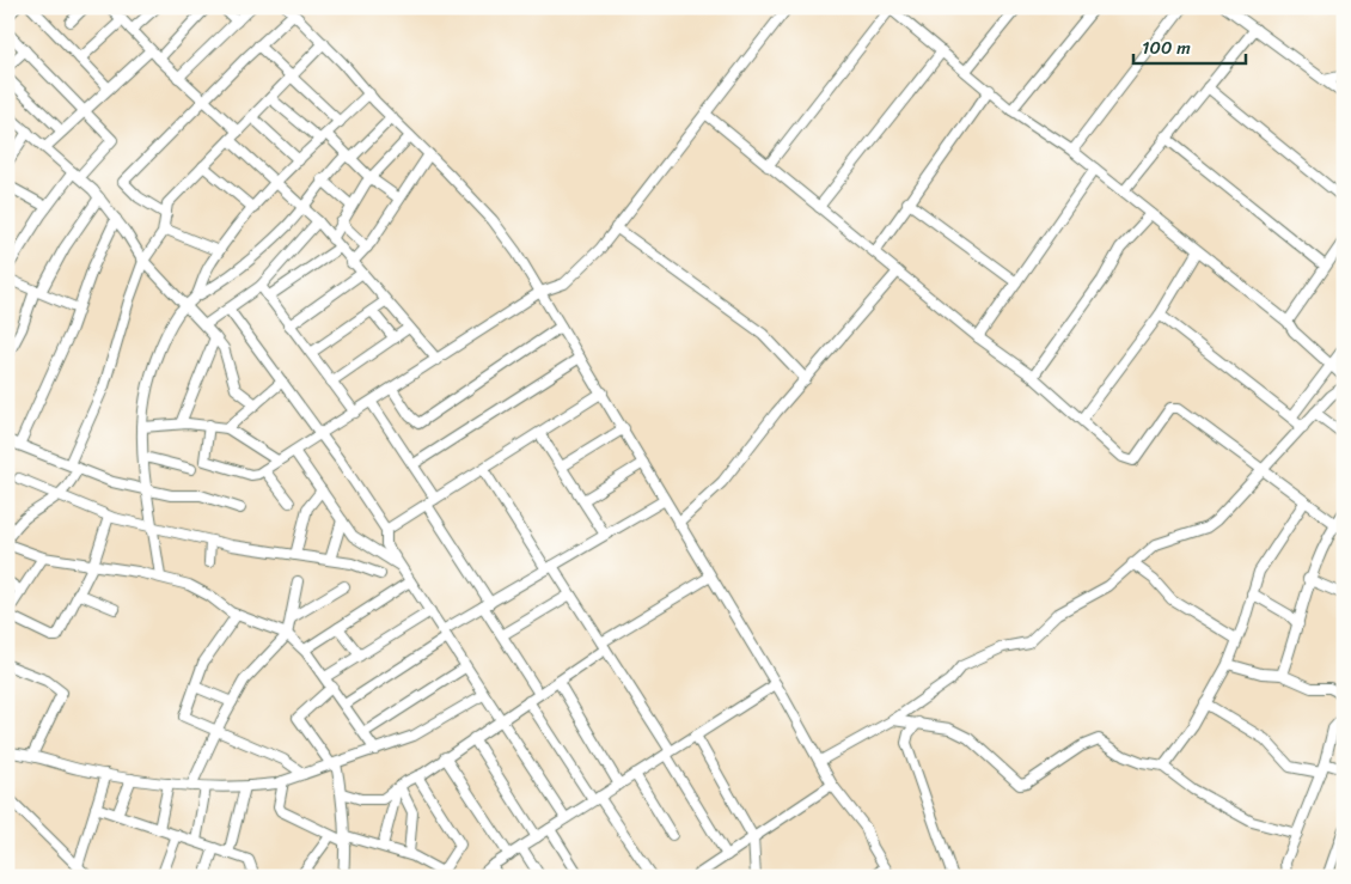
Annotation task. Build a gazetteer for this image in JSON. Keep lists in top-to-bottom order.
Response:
{
  "scale_bar": "100 m"
}
